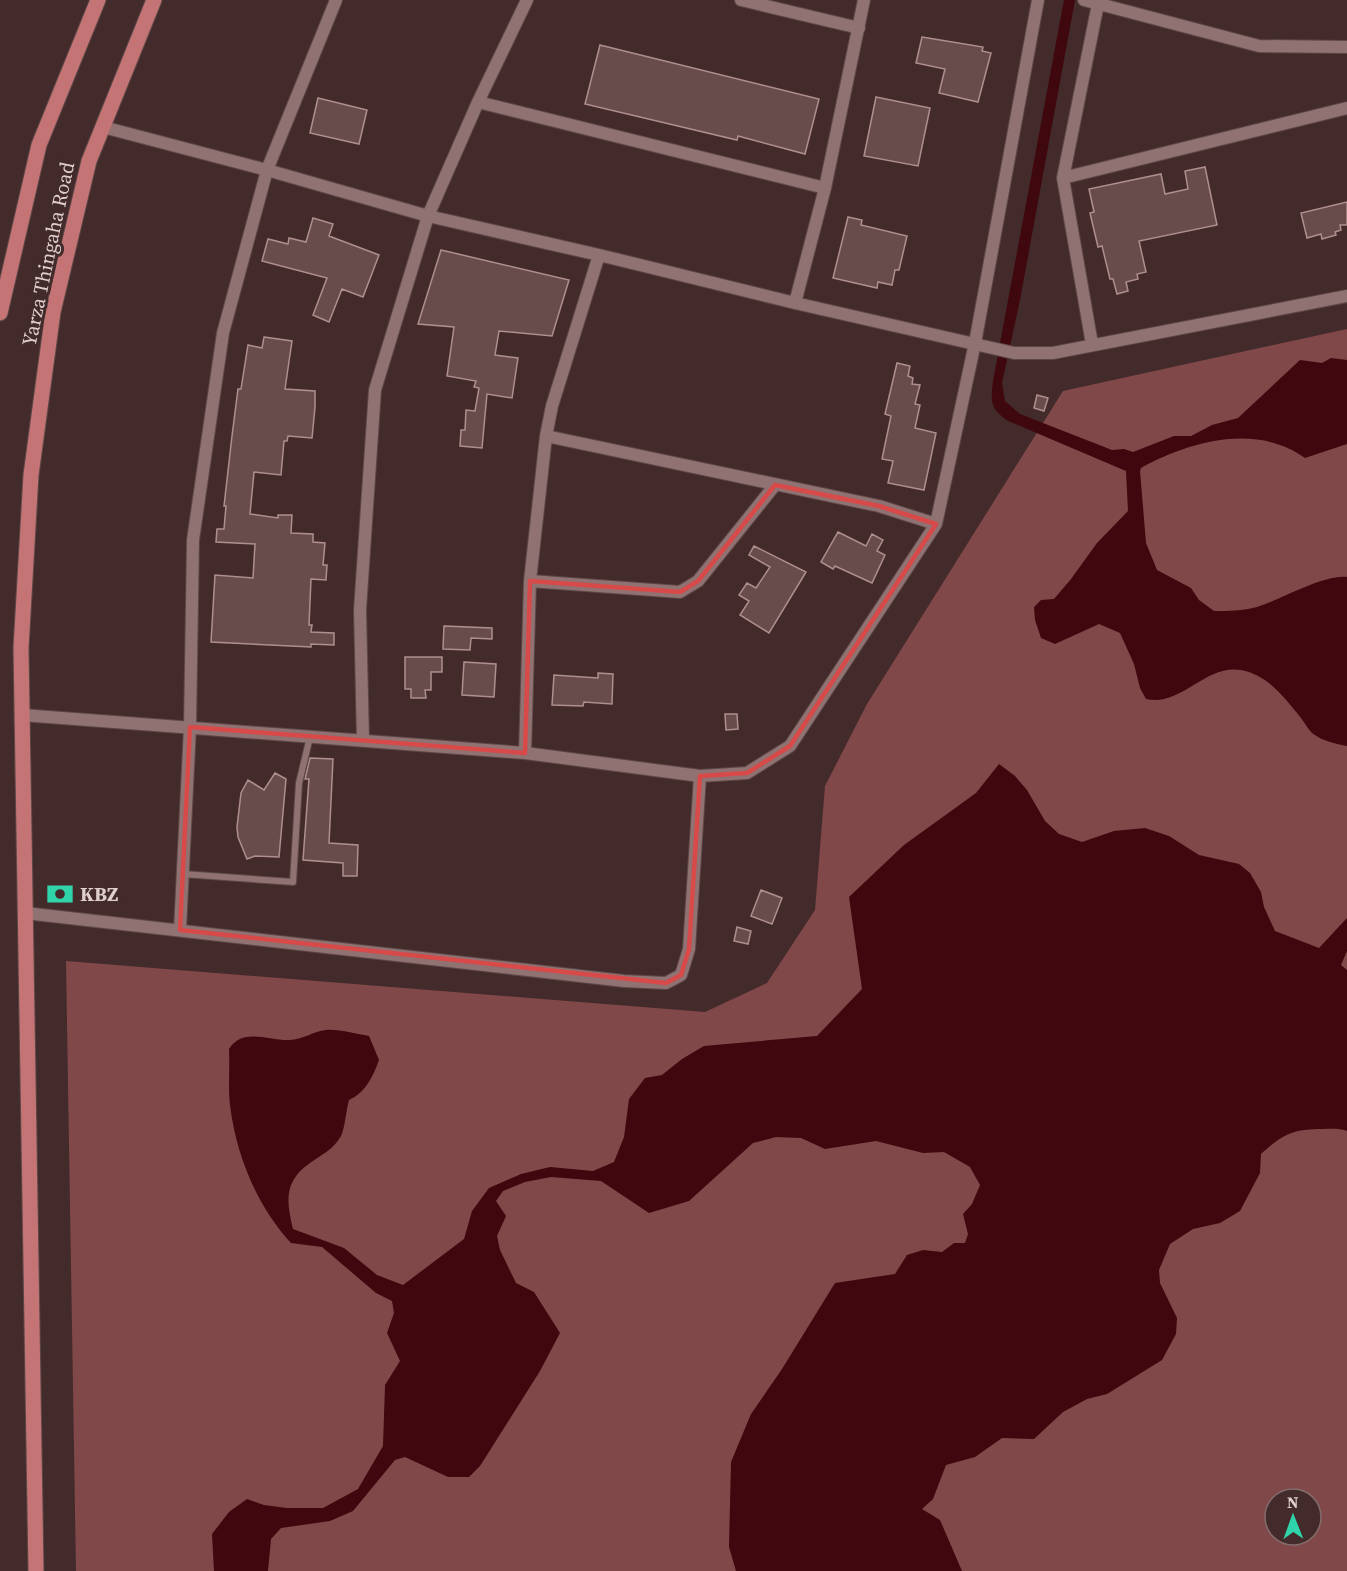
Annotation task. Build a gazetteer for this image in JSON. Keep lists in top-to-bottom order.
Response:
{
  "streets": {
    "main road": ["Yarza Thingaha Road"]
  },
  "places": {
    "bank": ["KBZ"]
  },
  "north": "top"
}
